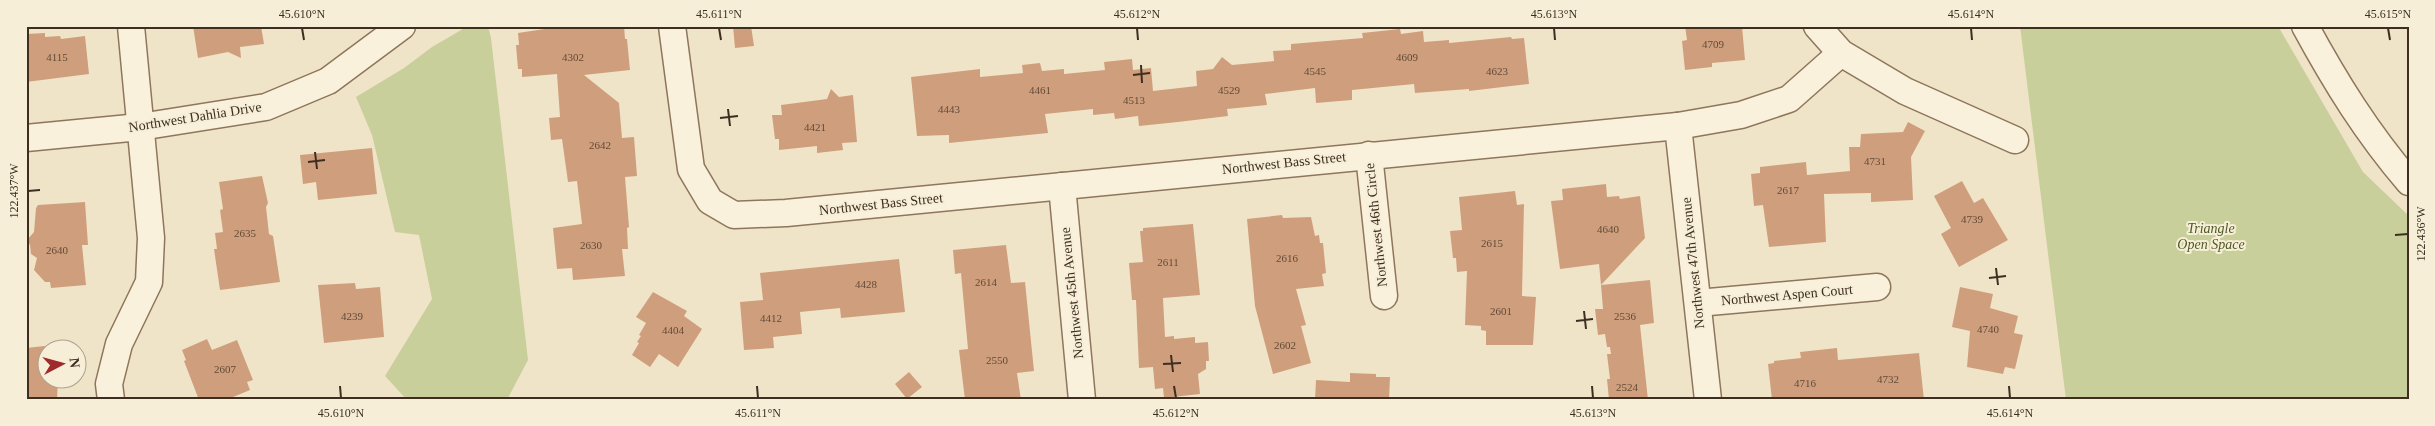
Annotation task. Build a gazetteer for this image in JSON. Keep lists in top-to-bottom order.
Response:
{
  "streets": {
    "street": [
      "Northwest Dahlia Drive",
      "Northwest Bass Street",
      "Northwest 46th Circle",
      "Northwest 47th Avenue",
      "Northwest 45th Avenue",
      "Northwest Aspen Court"
    ]
  },
  "crossings": [
    ["Northwest Bass Street", "Northwest 46th Circle"],
    ["Northwest Bass Street", "Northwest 47th Avenue"],
    ["Northwest Bass Street", "Northwest 45th Avenue"],
    ["Northwest 47th Avenue", "Northwest Aspen Court"]
  ],
  "parks": ["Triangle Open Space"],
  "house_numbers": [
    "4709",
    "4115",
    "4302",
    "4609",
    "4545",
    "4623",
    "4461",
    "4529",
    "4513",
    "4443",
    "4421",
    "2642",
    "4731",
    "2617",
    "4739",
    "4640",
    "2635",
    "2615",
    "2630",
    "2640",
    "2616",
    "2611",
    "2614",
    "4428",
    "2601",
    "4239",
    "2536",
    "4412",
    "4740",
    "4404",
    "2602",
    "2550",
    "2607",
    "4732",
    "4716",
    "2524"
  ],
  "north": "right",
  "coordinates": [
    "45.610°N",
    "45.611°N",
    "45.612°N",
    "45.613°N",
    "45.614°N",
    "45.615°N",
    "122.437°W",
    "122.436°W"
  ]
}
